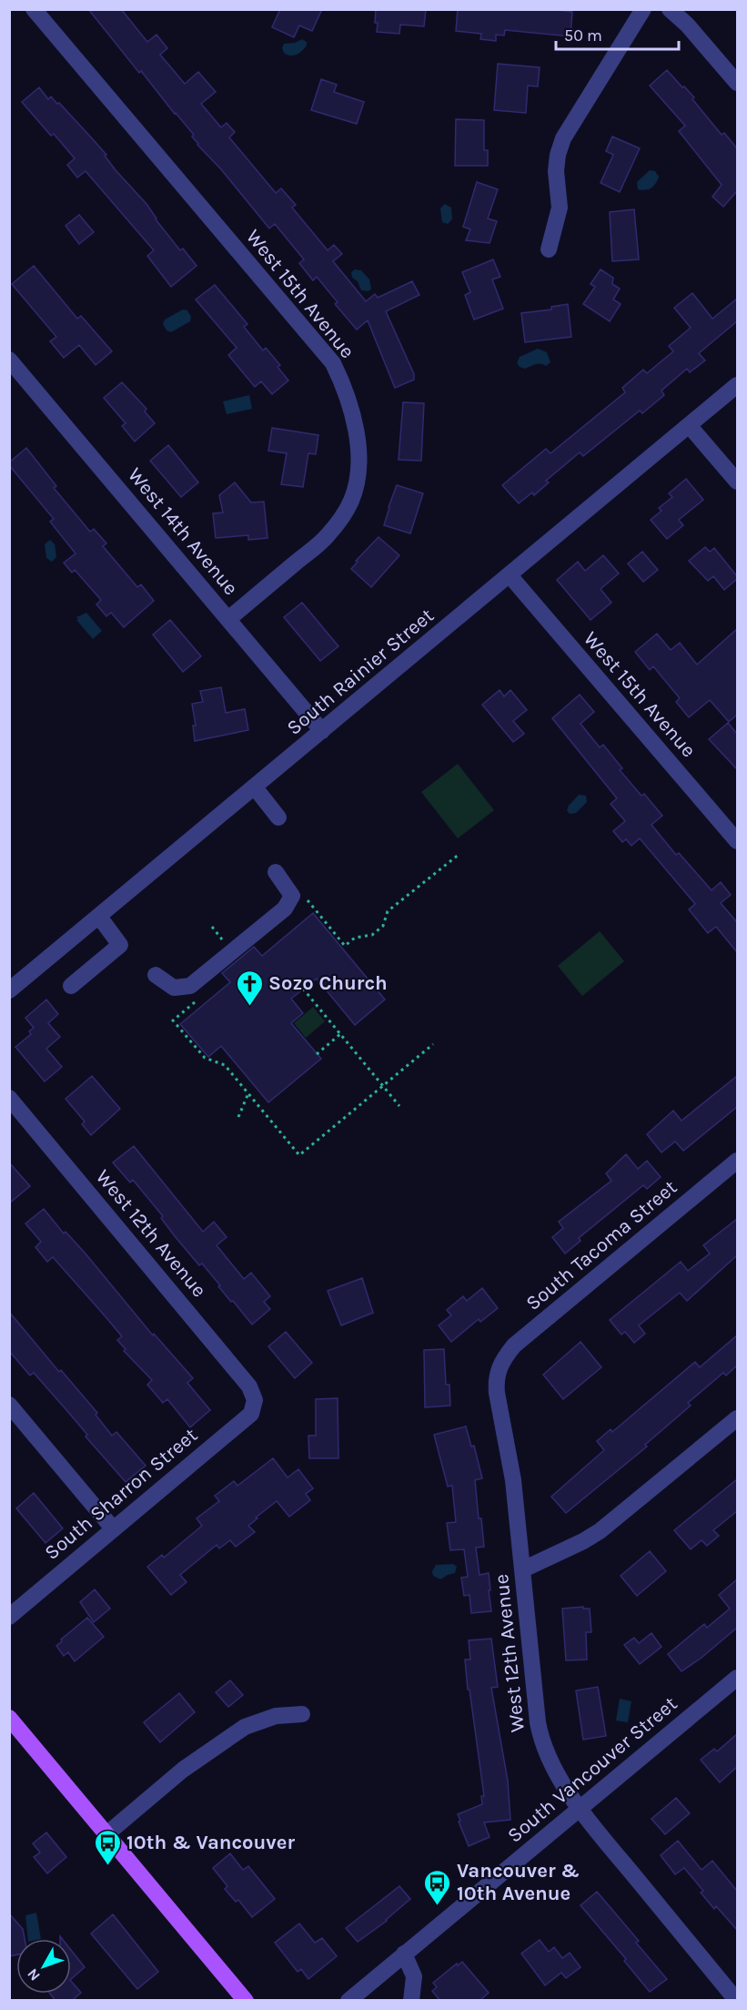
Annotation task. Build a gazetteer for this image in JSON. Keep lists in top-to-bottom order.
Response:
{
  "streets": {
    "street": [
      "West 15th Avenue",
      "West 14th Avenue",
      "South Rainier Street",
      "West 12th Avenue",
      "South Tacoma Street",
      "South Sharron Street",
      "South Vancouver Street"
    ]
  },
  "crossings": [
    ["West 15th Avenue", "West 14th Avenue"],
    ["West 15th Avenue", "South Rainier Street"],
    ["West 14th Avenue", "South Rainier Street"],
    ["West 12th Avenue", "South Tacoma Street"],
    ["West 12th Avenue", "South Sharron Street"],
    ["West 12th Avenue", "South Vancouver Street"]
  ],
  "places": {
    "church": ["Sozo Church"],
    "bus stop": ["10th & Vancouver", "Vancouver & 10th Avenue"]
  },
  "scale_bar": "50 m",
  "north": "bottom left"
}
